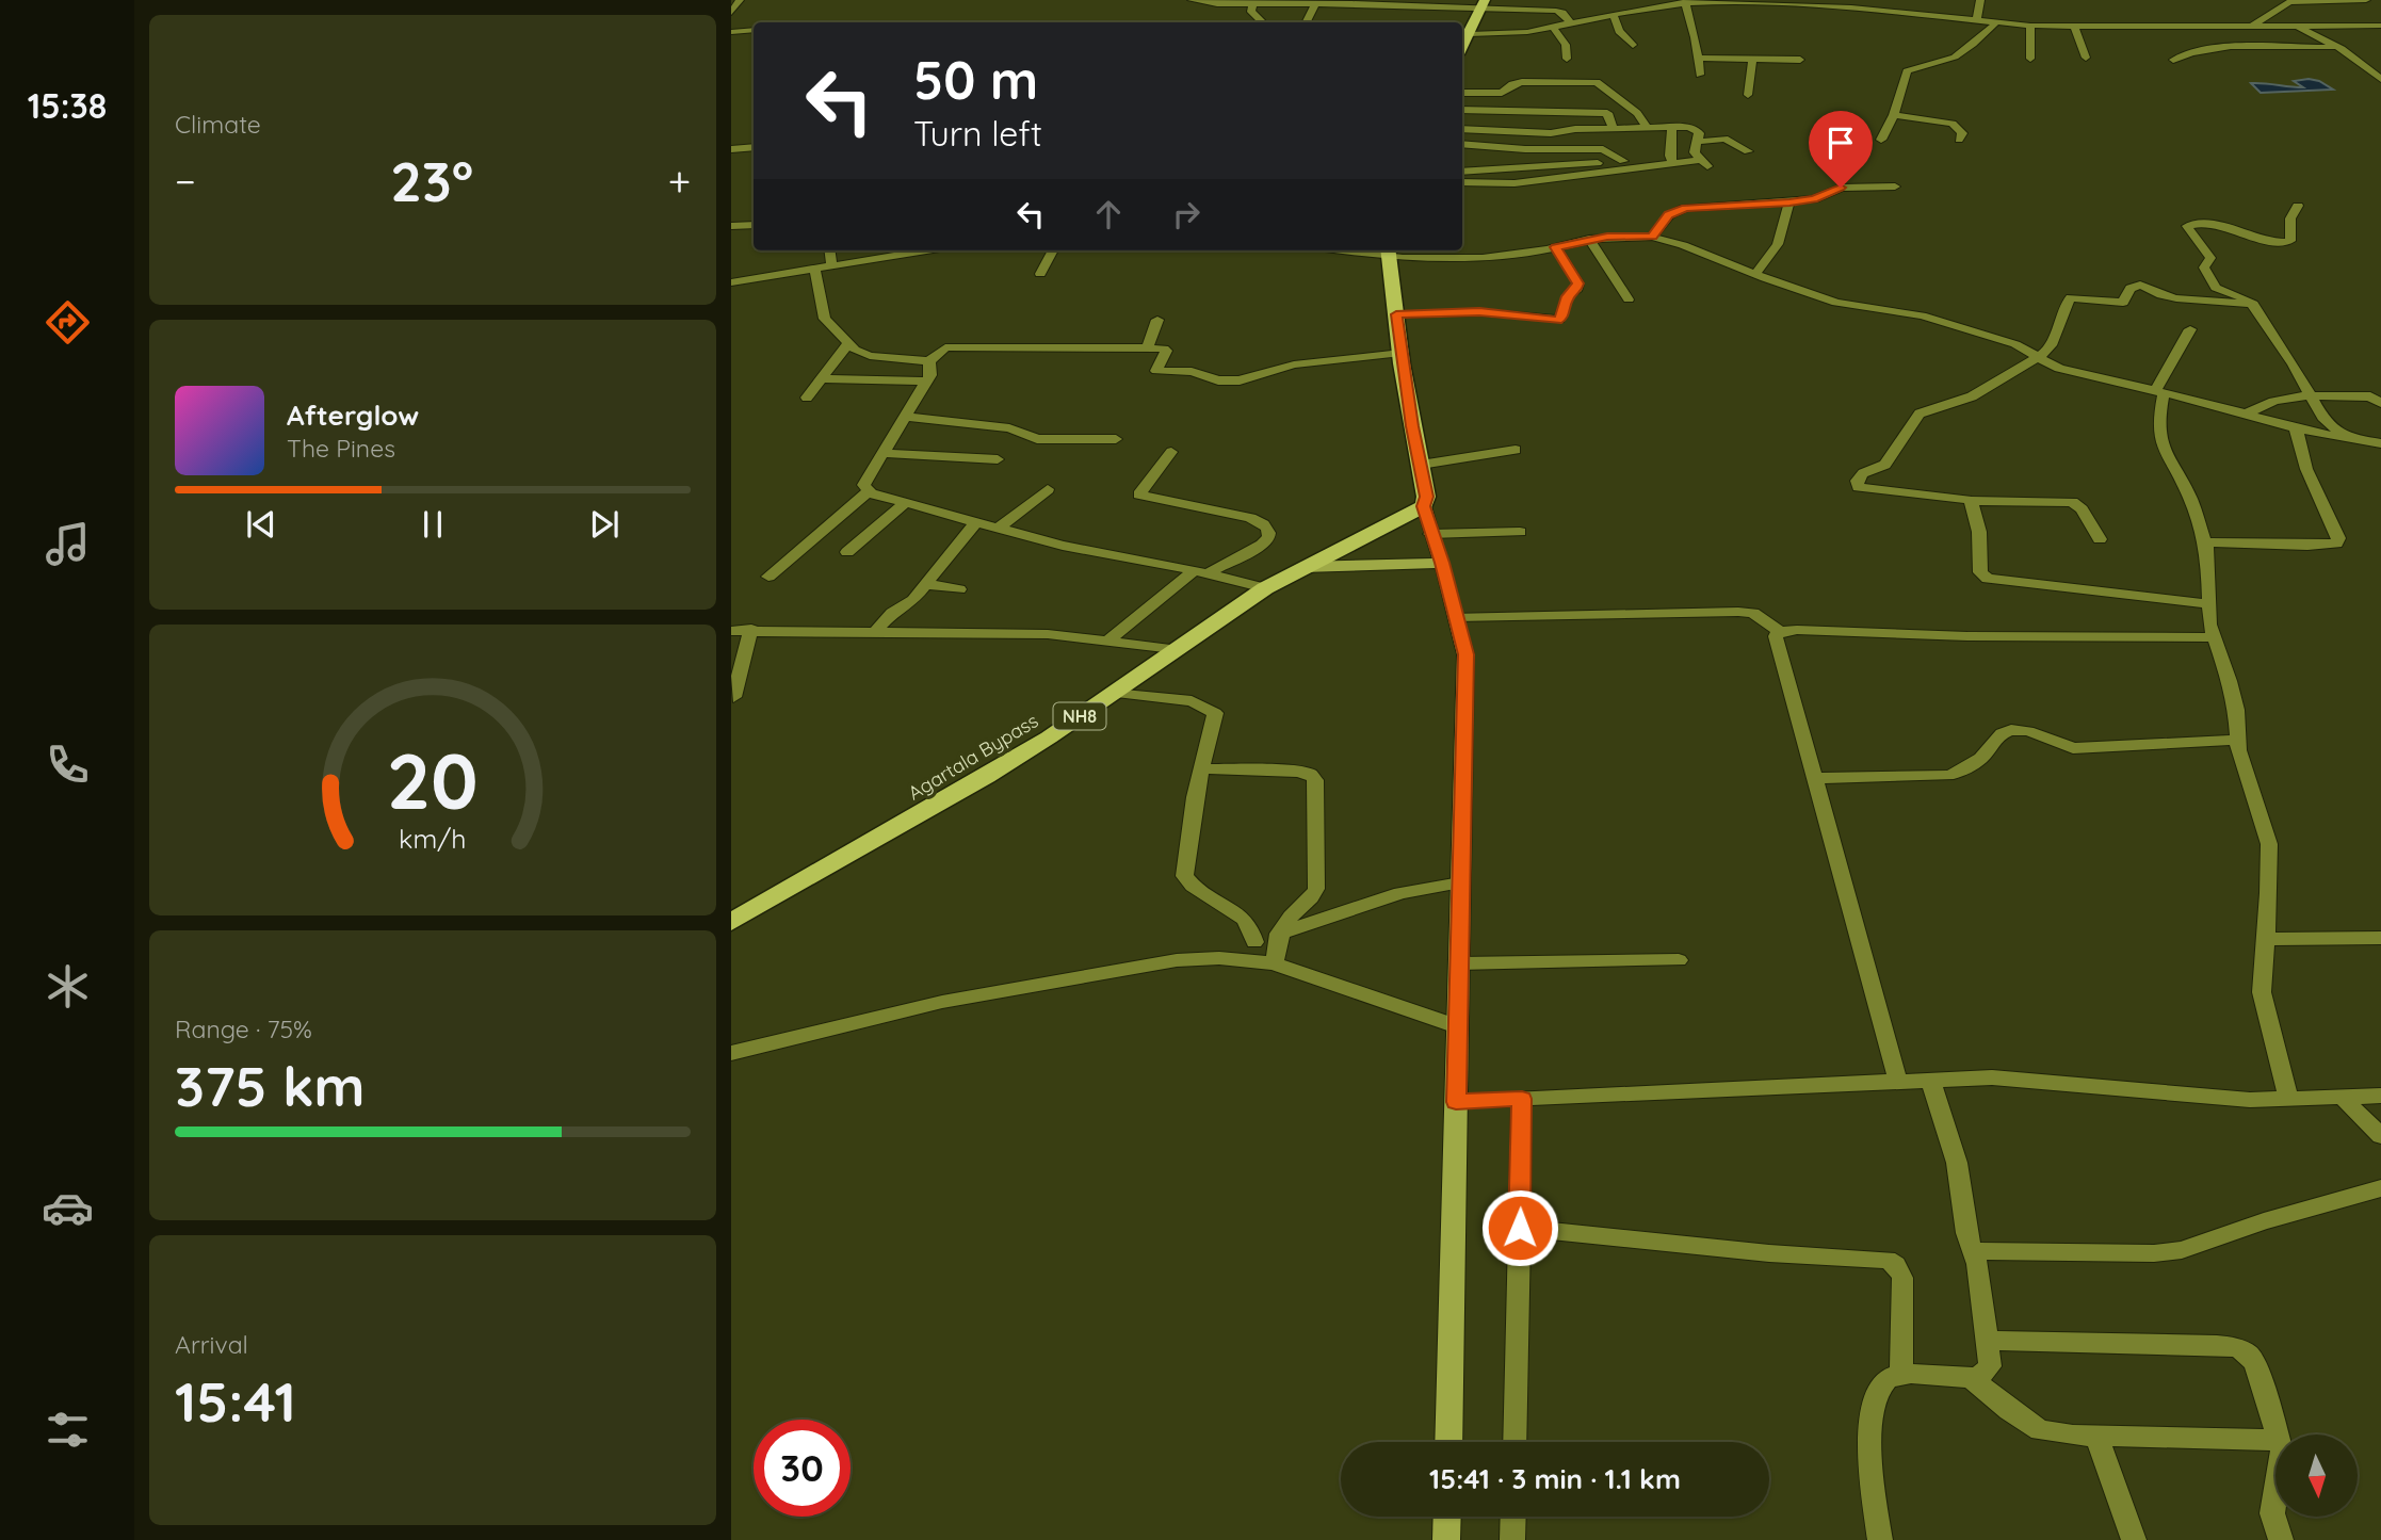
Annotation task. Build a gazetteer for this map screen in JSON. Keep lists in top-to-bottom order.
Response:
{
  "streets": {
    "highway": ["NH8", "Agartala Bypass"]
  },
  "north": "bottom",
  "page": {
    "tabs": "15:38",
    "tile": [
      "Climate",
      ["Range · 75%", "375 km"],
      ["Arrival", "15:41"]
    ],
    "turn": ["50 m", "Turn left"],
    "heat": ["−", "23°", "+"],
    "song": ["Afterglow", "The Pines"],
    "limit": "30",
    "trip": "15:41 · 3 min · 1.1 km",
    "gauge": ["20", "km/h"]
  }
}
